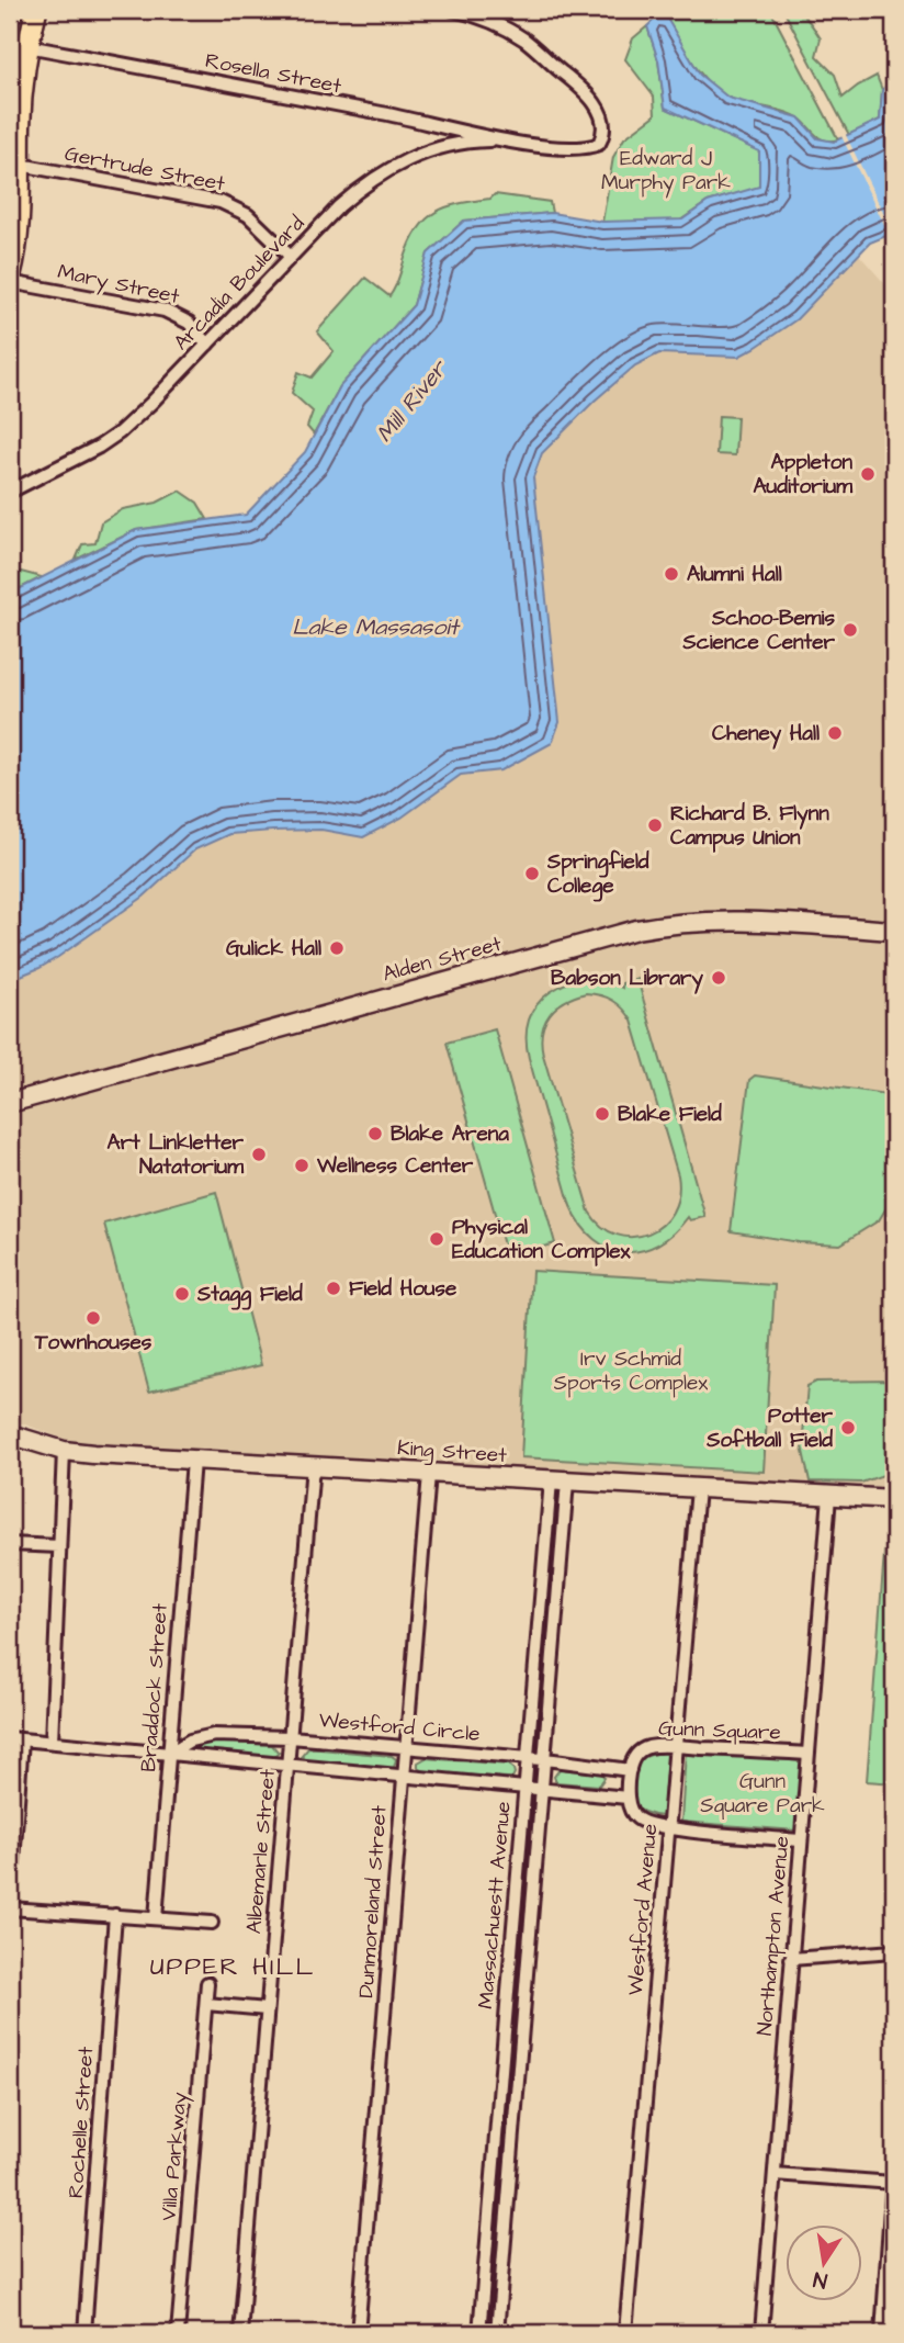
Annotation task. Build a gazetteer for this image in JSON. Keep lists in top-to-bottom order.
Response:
{
  "streets": {
    "main road": ["Alden Street", "King Street"],
    "street": [
      "Rosella Street",
      "Gertrude Street",
      "Arcadia Boulevard",
      "Mary Street",
      "Braddock Street",
      "Westford Circle",
      "Gunn Square",
      "Albemarle Street",
      "Dunmoreland Street",
      "Massachuestt Avenue",
      "Westford Avenue",
      "Northampton Avenue",
      "Rochelle Street",
      "Villa Parkway"
    ]
  },
  "crossings": [
    ["Rosella Street", "Arcadia Boulevard"],
    ["Gertrude Street", "Arcadia Boulevard"],
    ["Arcadia Boulevard", "Mary Street"],
    ["King Street", "Braddock Street"],
    ["King Street", "Albemarle Street"],
    ["King Street", "Dunmoreland Street"],
    ["King Street", "Massachuestt Avenue"],
    ["King Street", "Westford Avenue"],
    ["King Street", "Northampton Avenue"],
    ["Braddock Street", "Westford Circle"],
    ["Westford Circle", "Gunn Square"],
    ["Westford Circle", "Albemarle Street"],
    ["Westford Circle", "Dunmoreland Street"],
    ["Westford Circle", "Massachuestt Avenue"],
    ["Gunn Square", "Westford Avenue"],
    ["Gunn Square", "Northampton Avenue"]
  ],
  "districts": ["UPPER HILL"],
  "water": ["Mill River", "Lake Massasoit"],
  "parks": ["Edward J Murphy Park", "Irv Schmid Sports Complex", "Gunn Square Park"],
  "places": [
    "Appleton Auditorium",
    "Alumni Hall",
    "Schoo-Bemis Science Center",
    "Cheney Hall",
    "Richard B. Flynn Campus Union",
    "Springfield College",
    "Gulick Hall",
    "Babson Library",
    "Blake Field",
    "Blake Arena",
    "Art Linkletter Natatorium",
    "Wellness Center",
    "Physical Education Complex",
    "Field House",
    "Stagg Field",
    "Townhouses",
    "Potter Softball Field"
  ],
  "north": "bottom"
}
